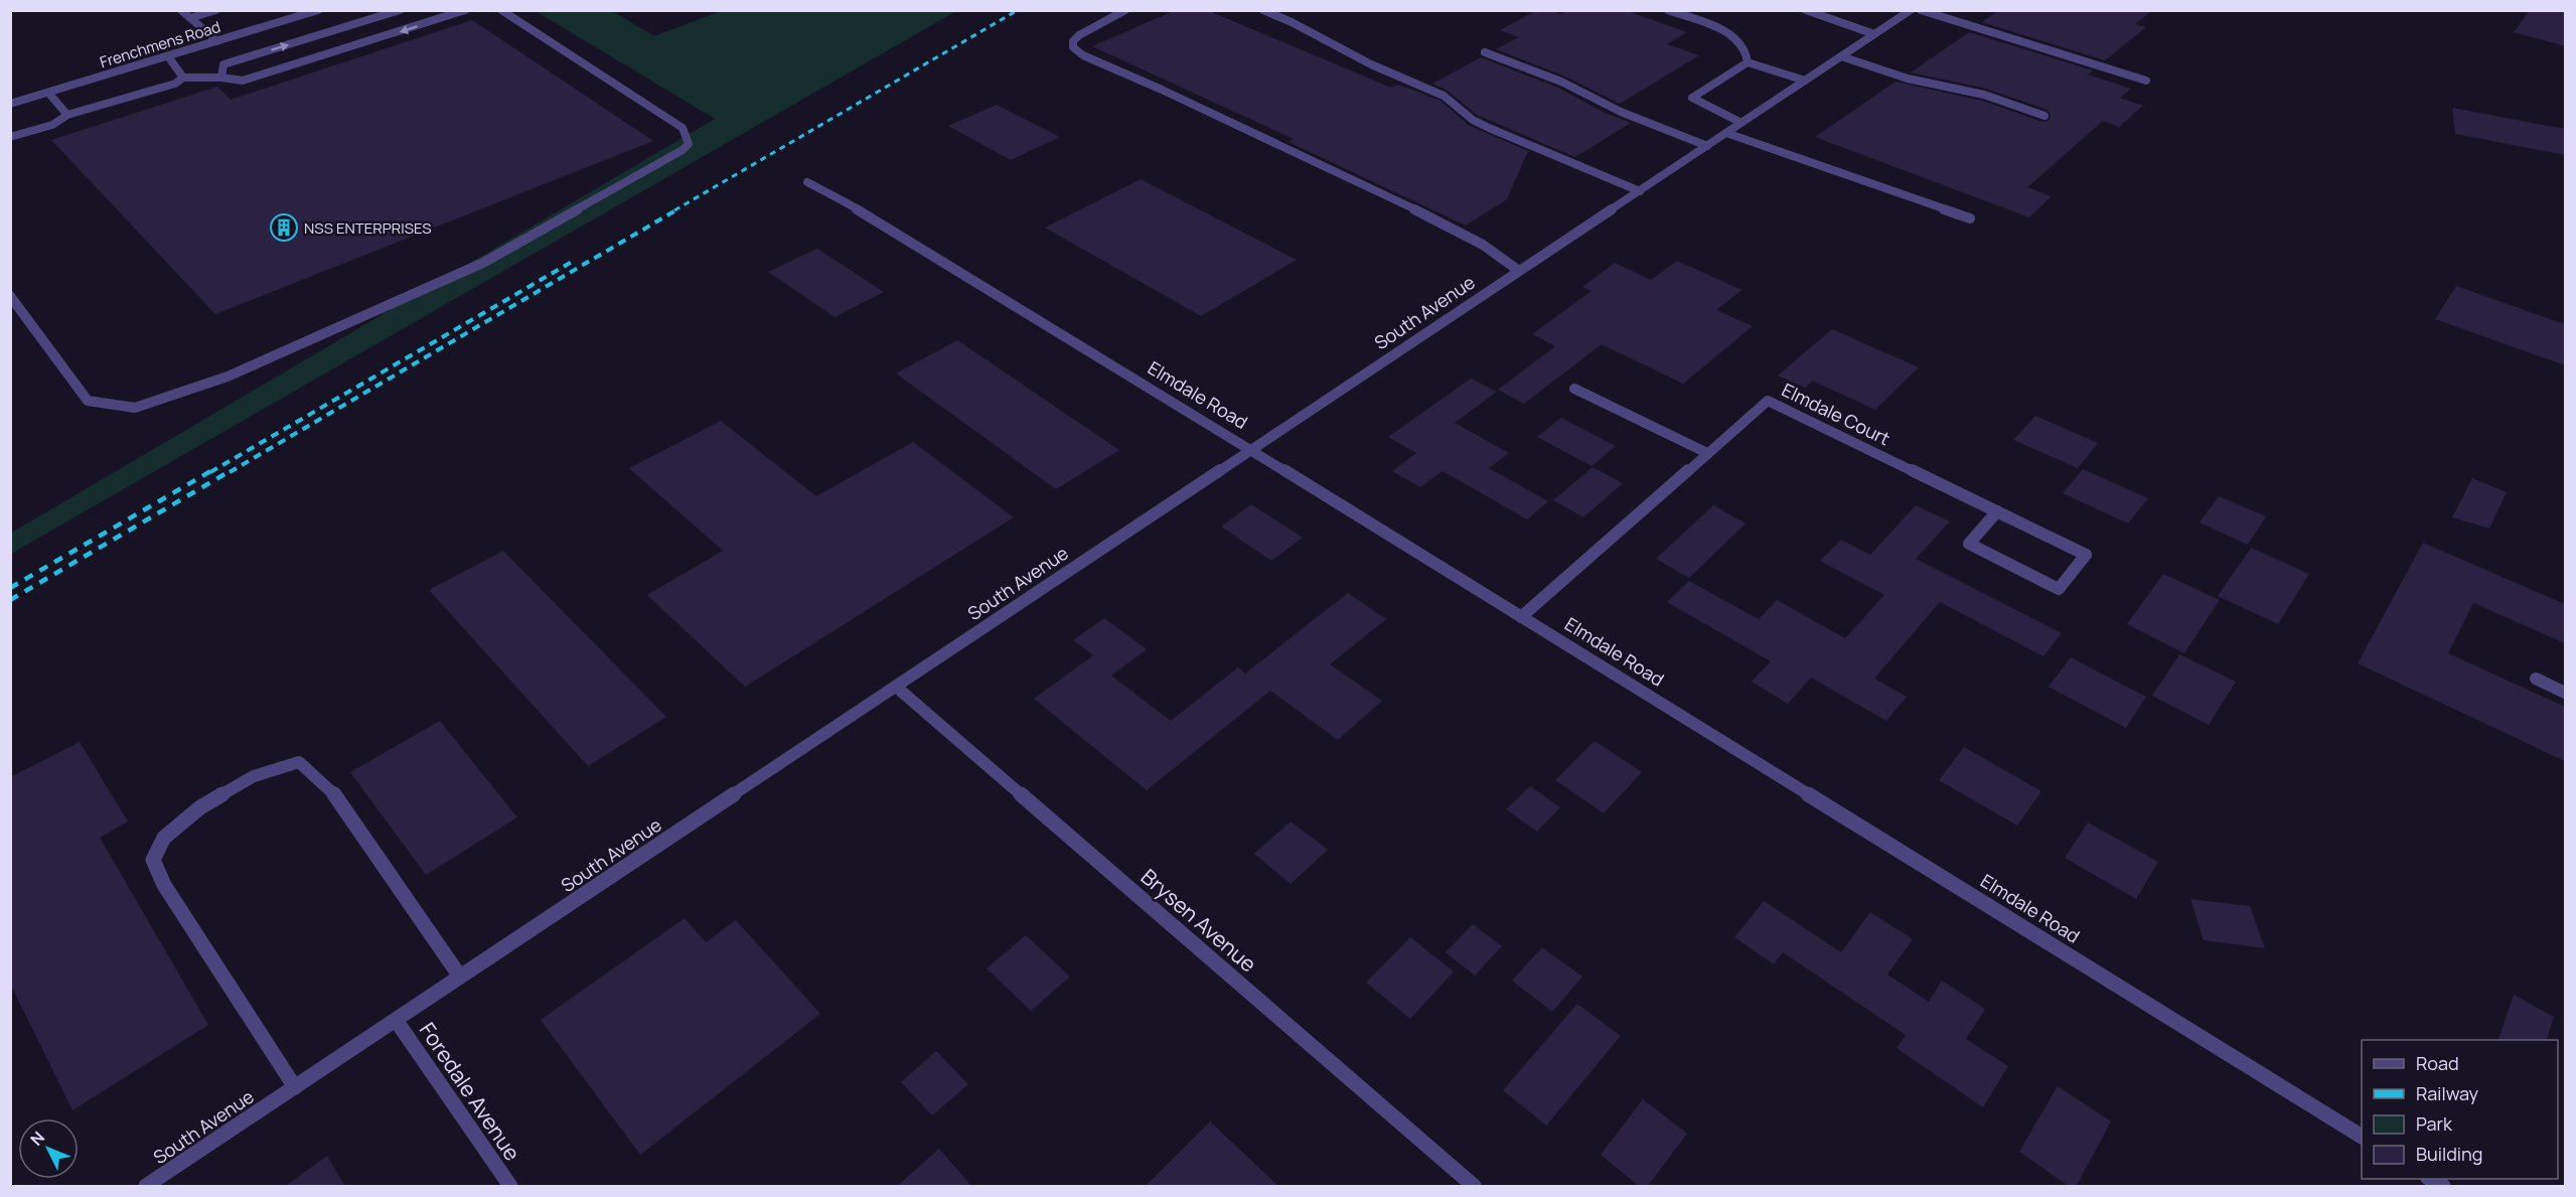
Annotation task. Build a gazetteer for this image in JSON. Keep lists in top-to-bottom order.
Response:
{
  "streets": {
    "street": [
      "Frenchmens Road",
      "South Avenue",
      "Elmdale Road",
      "Elmdale Court",
      "Brysen Avenue",
      "Foredale Avenue"
    ]
  },
  "crossings": [
    ["South Avenue", "Elmdale Road"],
    ["South Avenue", "Brysen Avenue"],
    ["South Avenue", "Foredale Avenue"],
    ["Elmdale Road", "Elmdale Court"]
  ],
  "places": {
    "building": ["NSS ENTERPRISES"]
  },
  "legend": [
    "Road",
    "Railway",
    "Park",
    "Building"
  ],
  "north": "top left"
}
